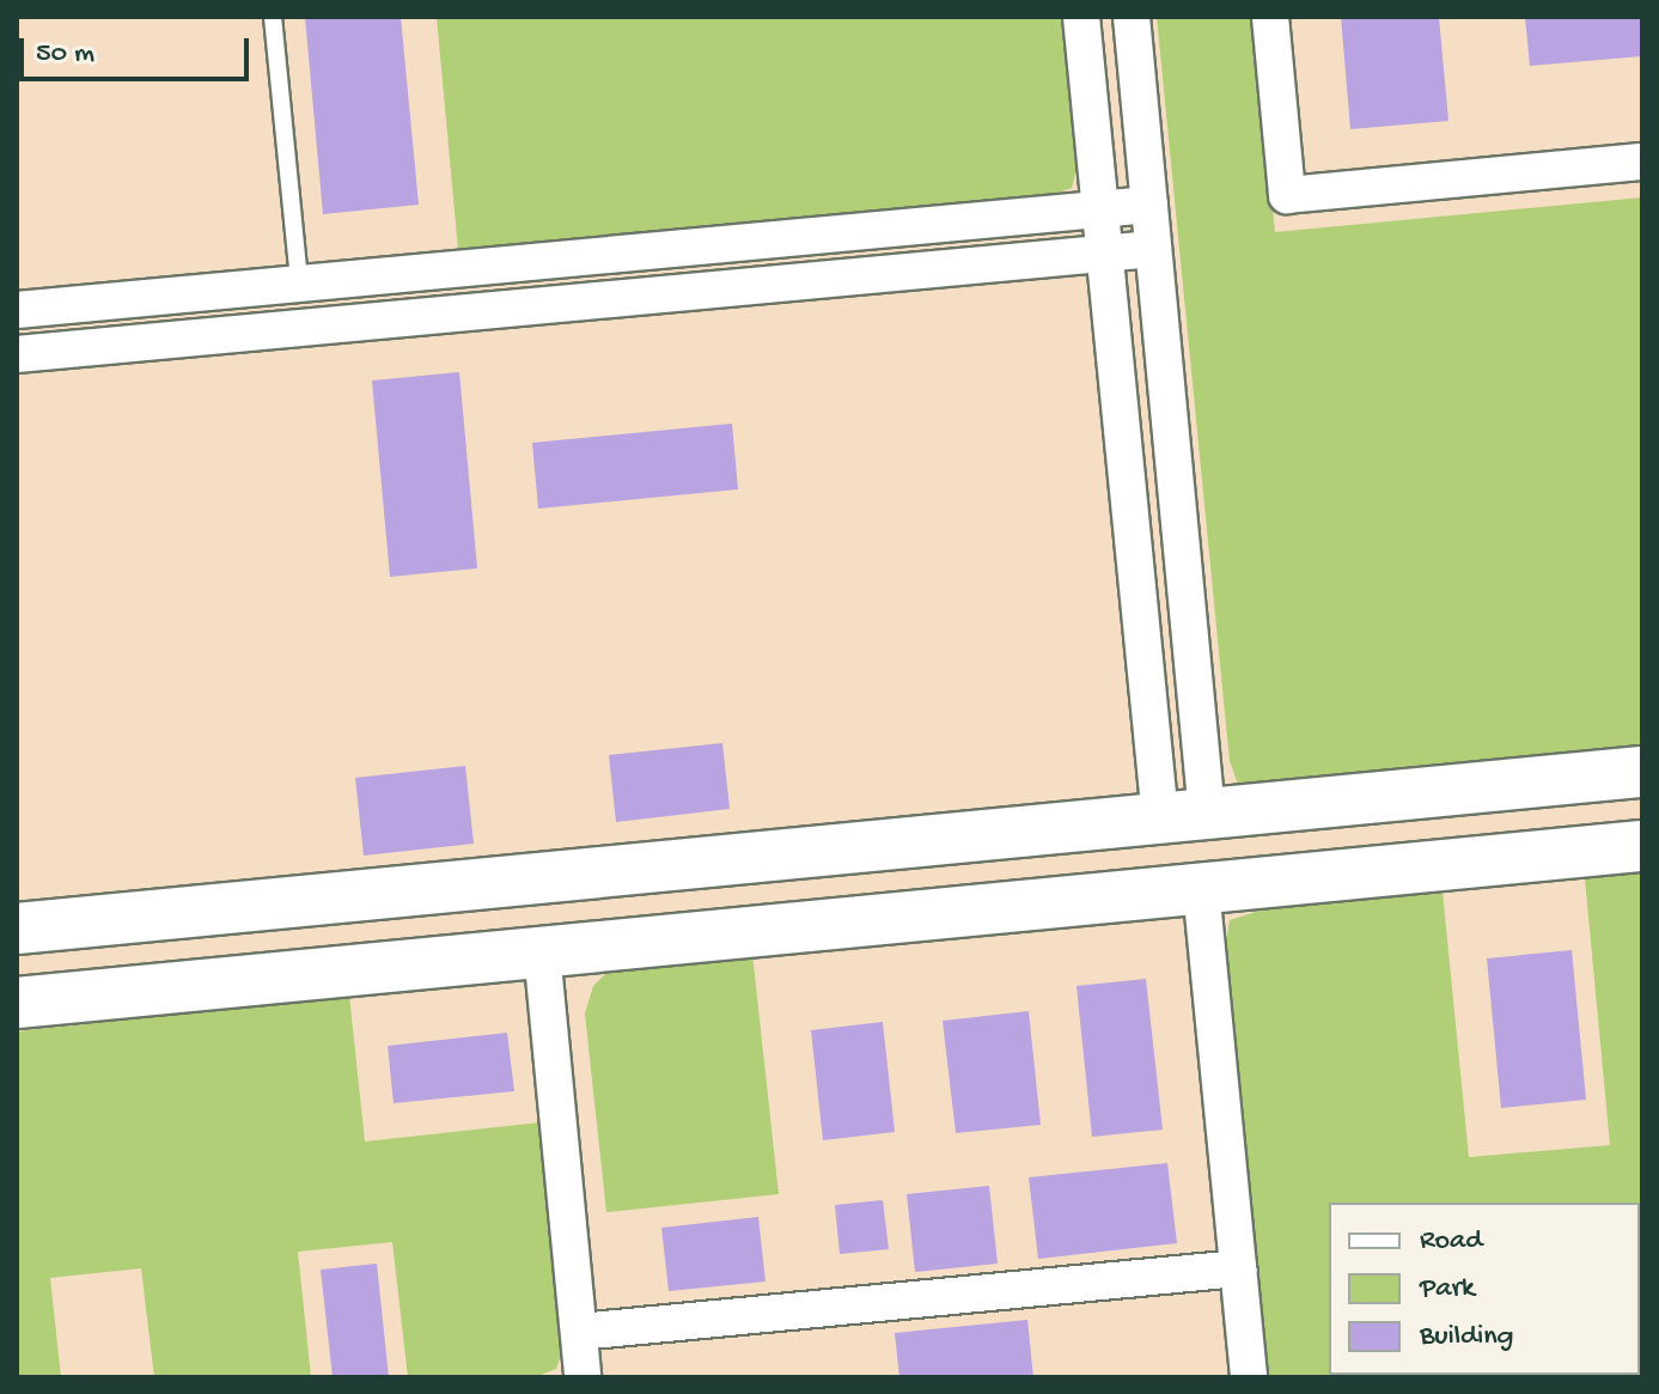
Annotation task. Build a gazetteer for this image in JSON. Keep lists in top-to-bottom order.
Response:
{
  "legend": ["Road", "Park", "Building"],
  "scale_bar": "50 m"
}
